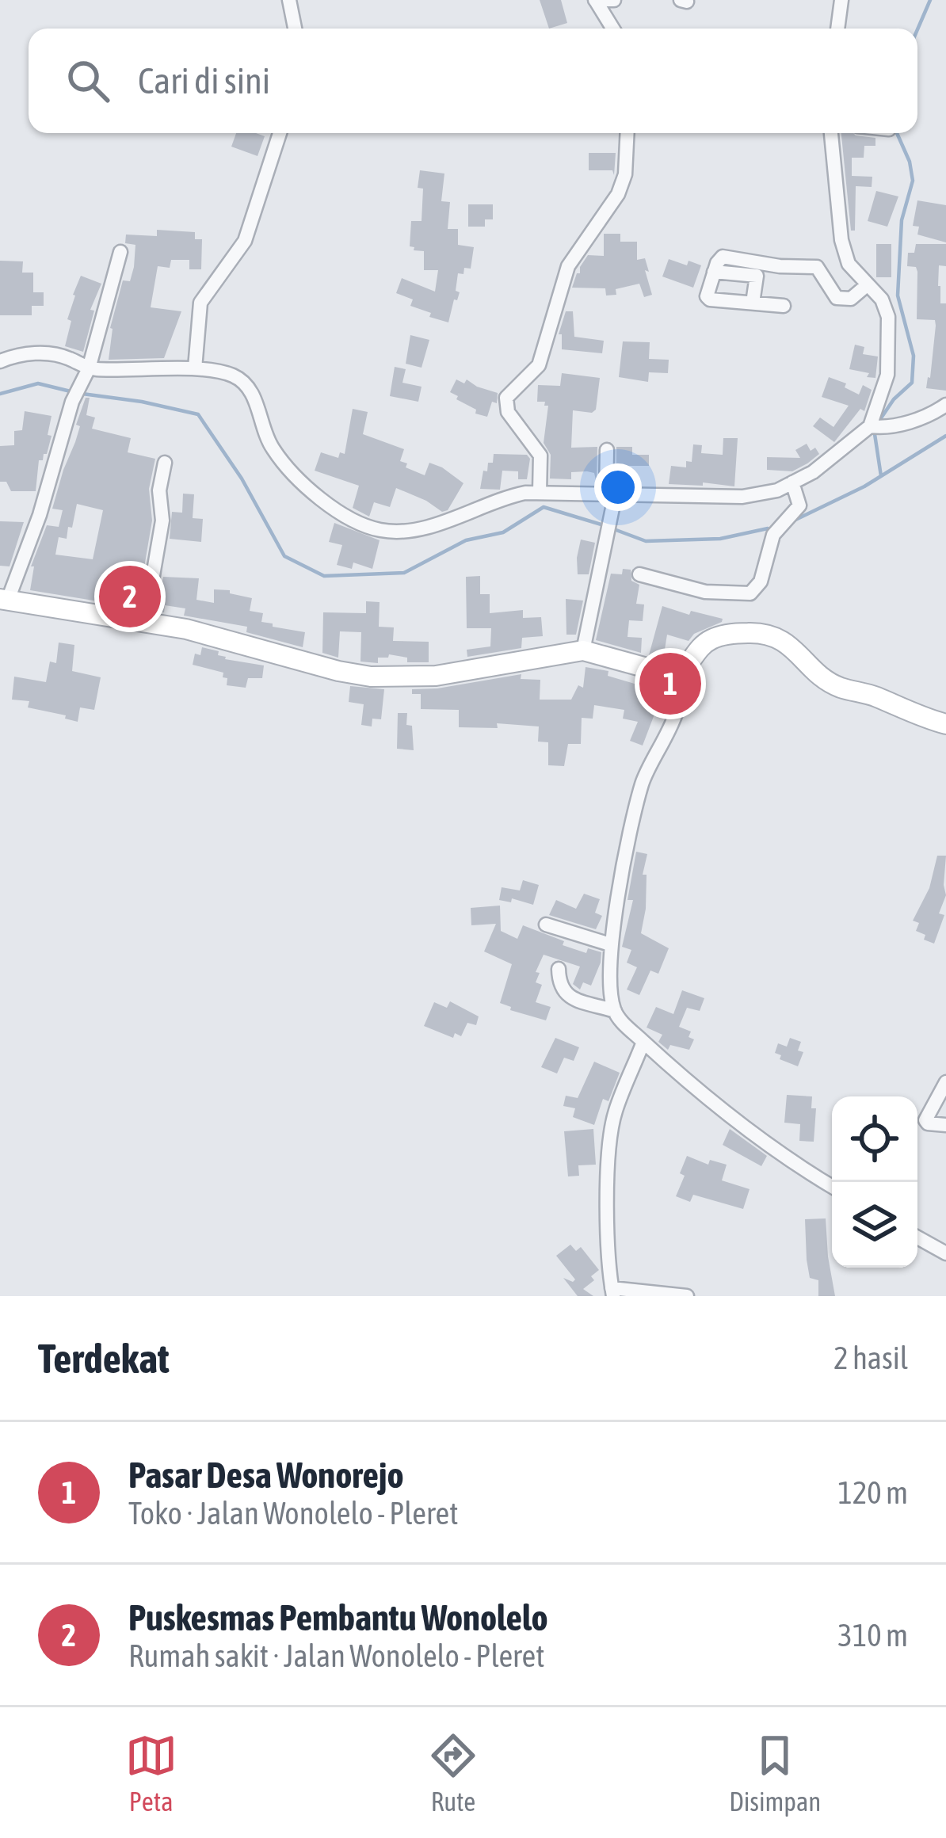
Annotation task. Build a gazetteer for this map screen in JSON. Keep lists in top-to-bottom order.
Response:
{
  "page": {
    "search": "Cari di sini",
    "pins": ["2", "1"],
    "heading": ["Terdekat", "2 hasil"],
    "list": [
      {
        "mark": "1",
        "name": "Pasar Desa Wonorejo",
        "note": "Toko · Jalan Wonolelo - Pleret",
        "value": "120 m"
      },
      {
        "mark": "2",
        "name": "Puskesmas Pembantu Wonolelo",
        "note": "Rumah sakit · Jalan Wonolelo - Pleret",
        "value": "310 m"
      }
    ],
    "nav": ["Peta", "Rute", "Disimpan"]
  }
}
